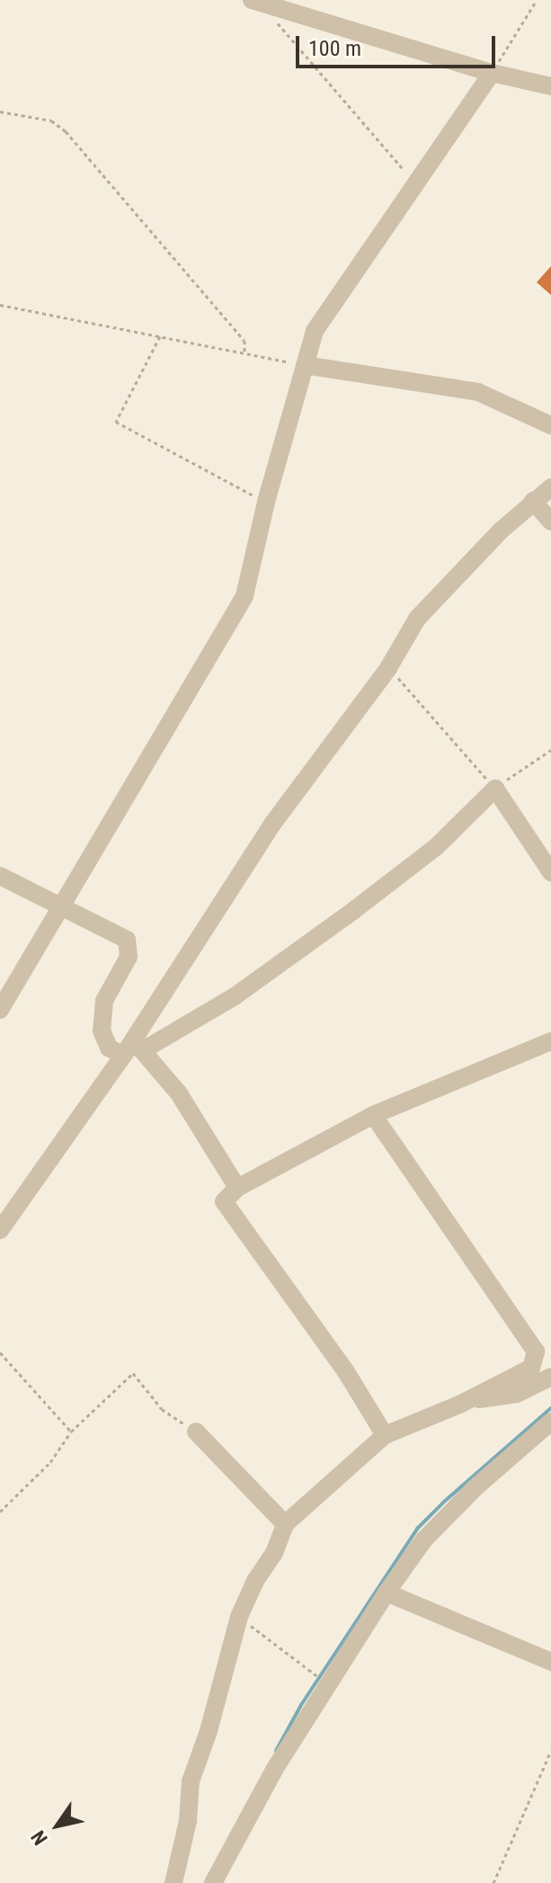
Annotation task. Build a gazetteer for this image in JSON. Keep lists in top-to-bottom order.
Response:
{
  "scale_bar": "100 m",
  "north": "bottom left"
}
